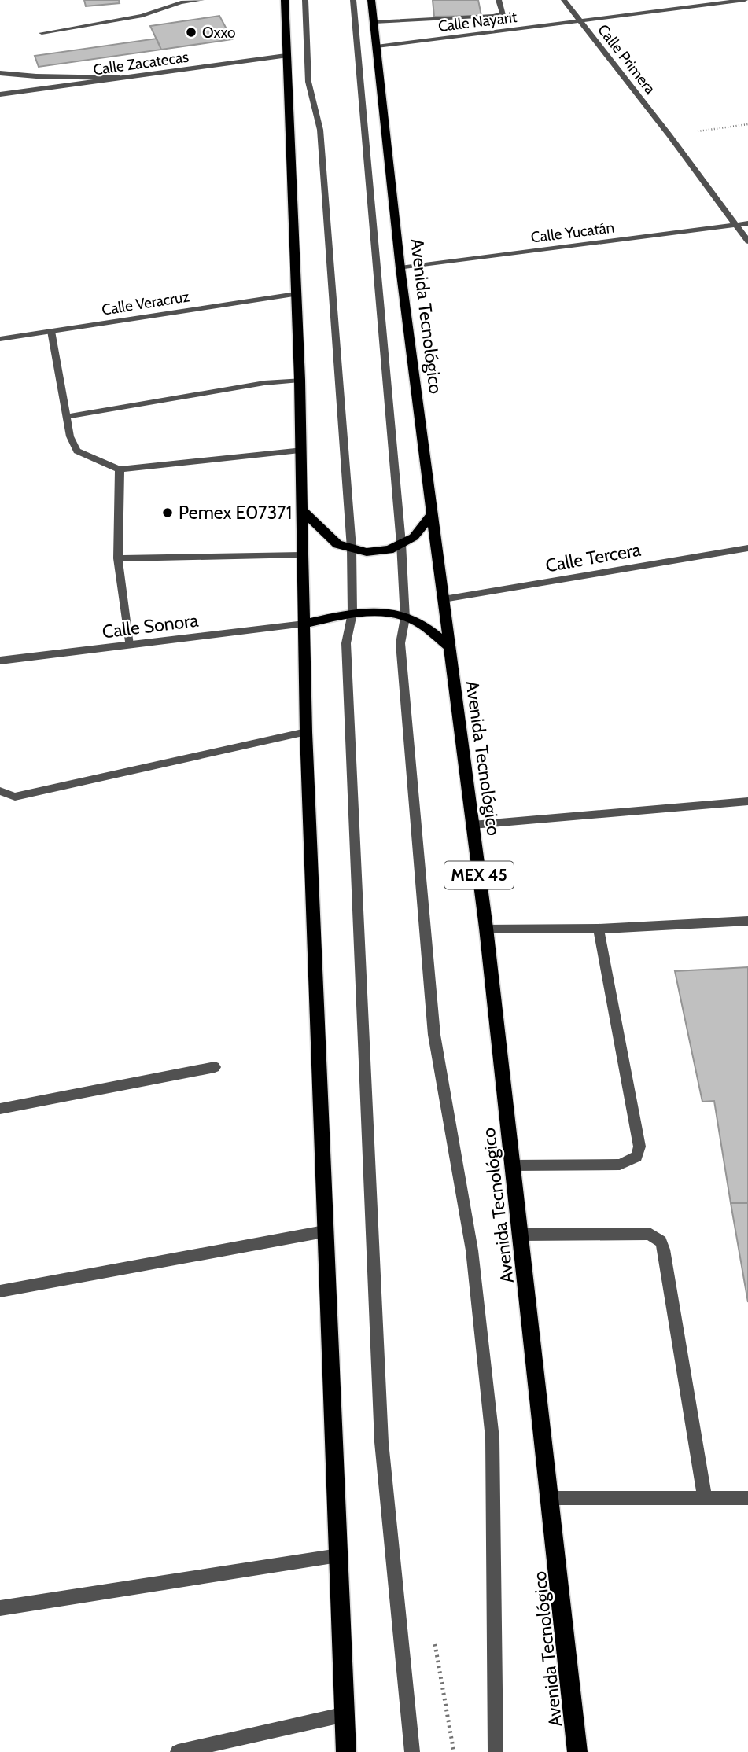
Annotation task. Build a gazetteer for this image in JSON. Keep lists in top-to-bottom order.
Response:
{
  "streets": {
    "main road": ["Avenida Tecnológico", "MEX 45"],
    "street": [
      "Calle Nayarit",
      "Calle Primera",
      "Calle Zacatecas",
      "Calle Yucatán",
      "Calle Veracruz",
      "Calle Tercera",
      "Calle Sonora"
    ]
  },
  "crossings": [
    ["Calle Nayarit", "Calle Primera"],
    ["Calle Nayarit", "Avenida Tecnológico"],
    ["Calle Primera", "Calle Yucatán"],
    ["Calle Yucatán", "Avenida Tecnológico"],
    ["Avenida Tecnológico", "Calle Tercera"]
  ],
  "places": ["Oxxo", "Pemex E07371"]
}
